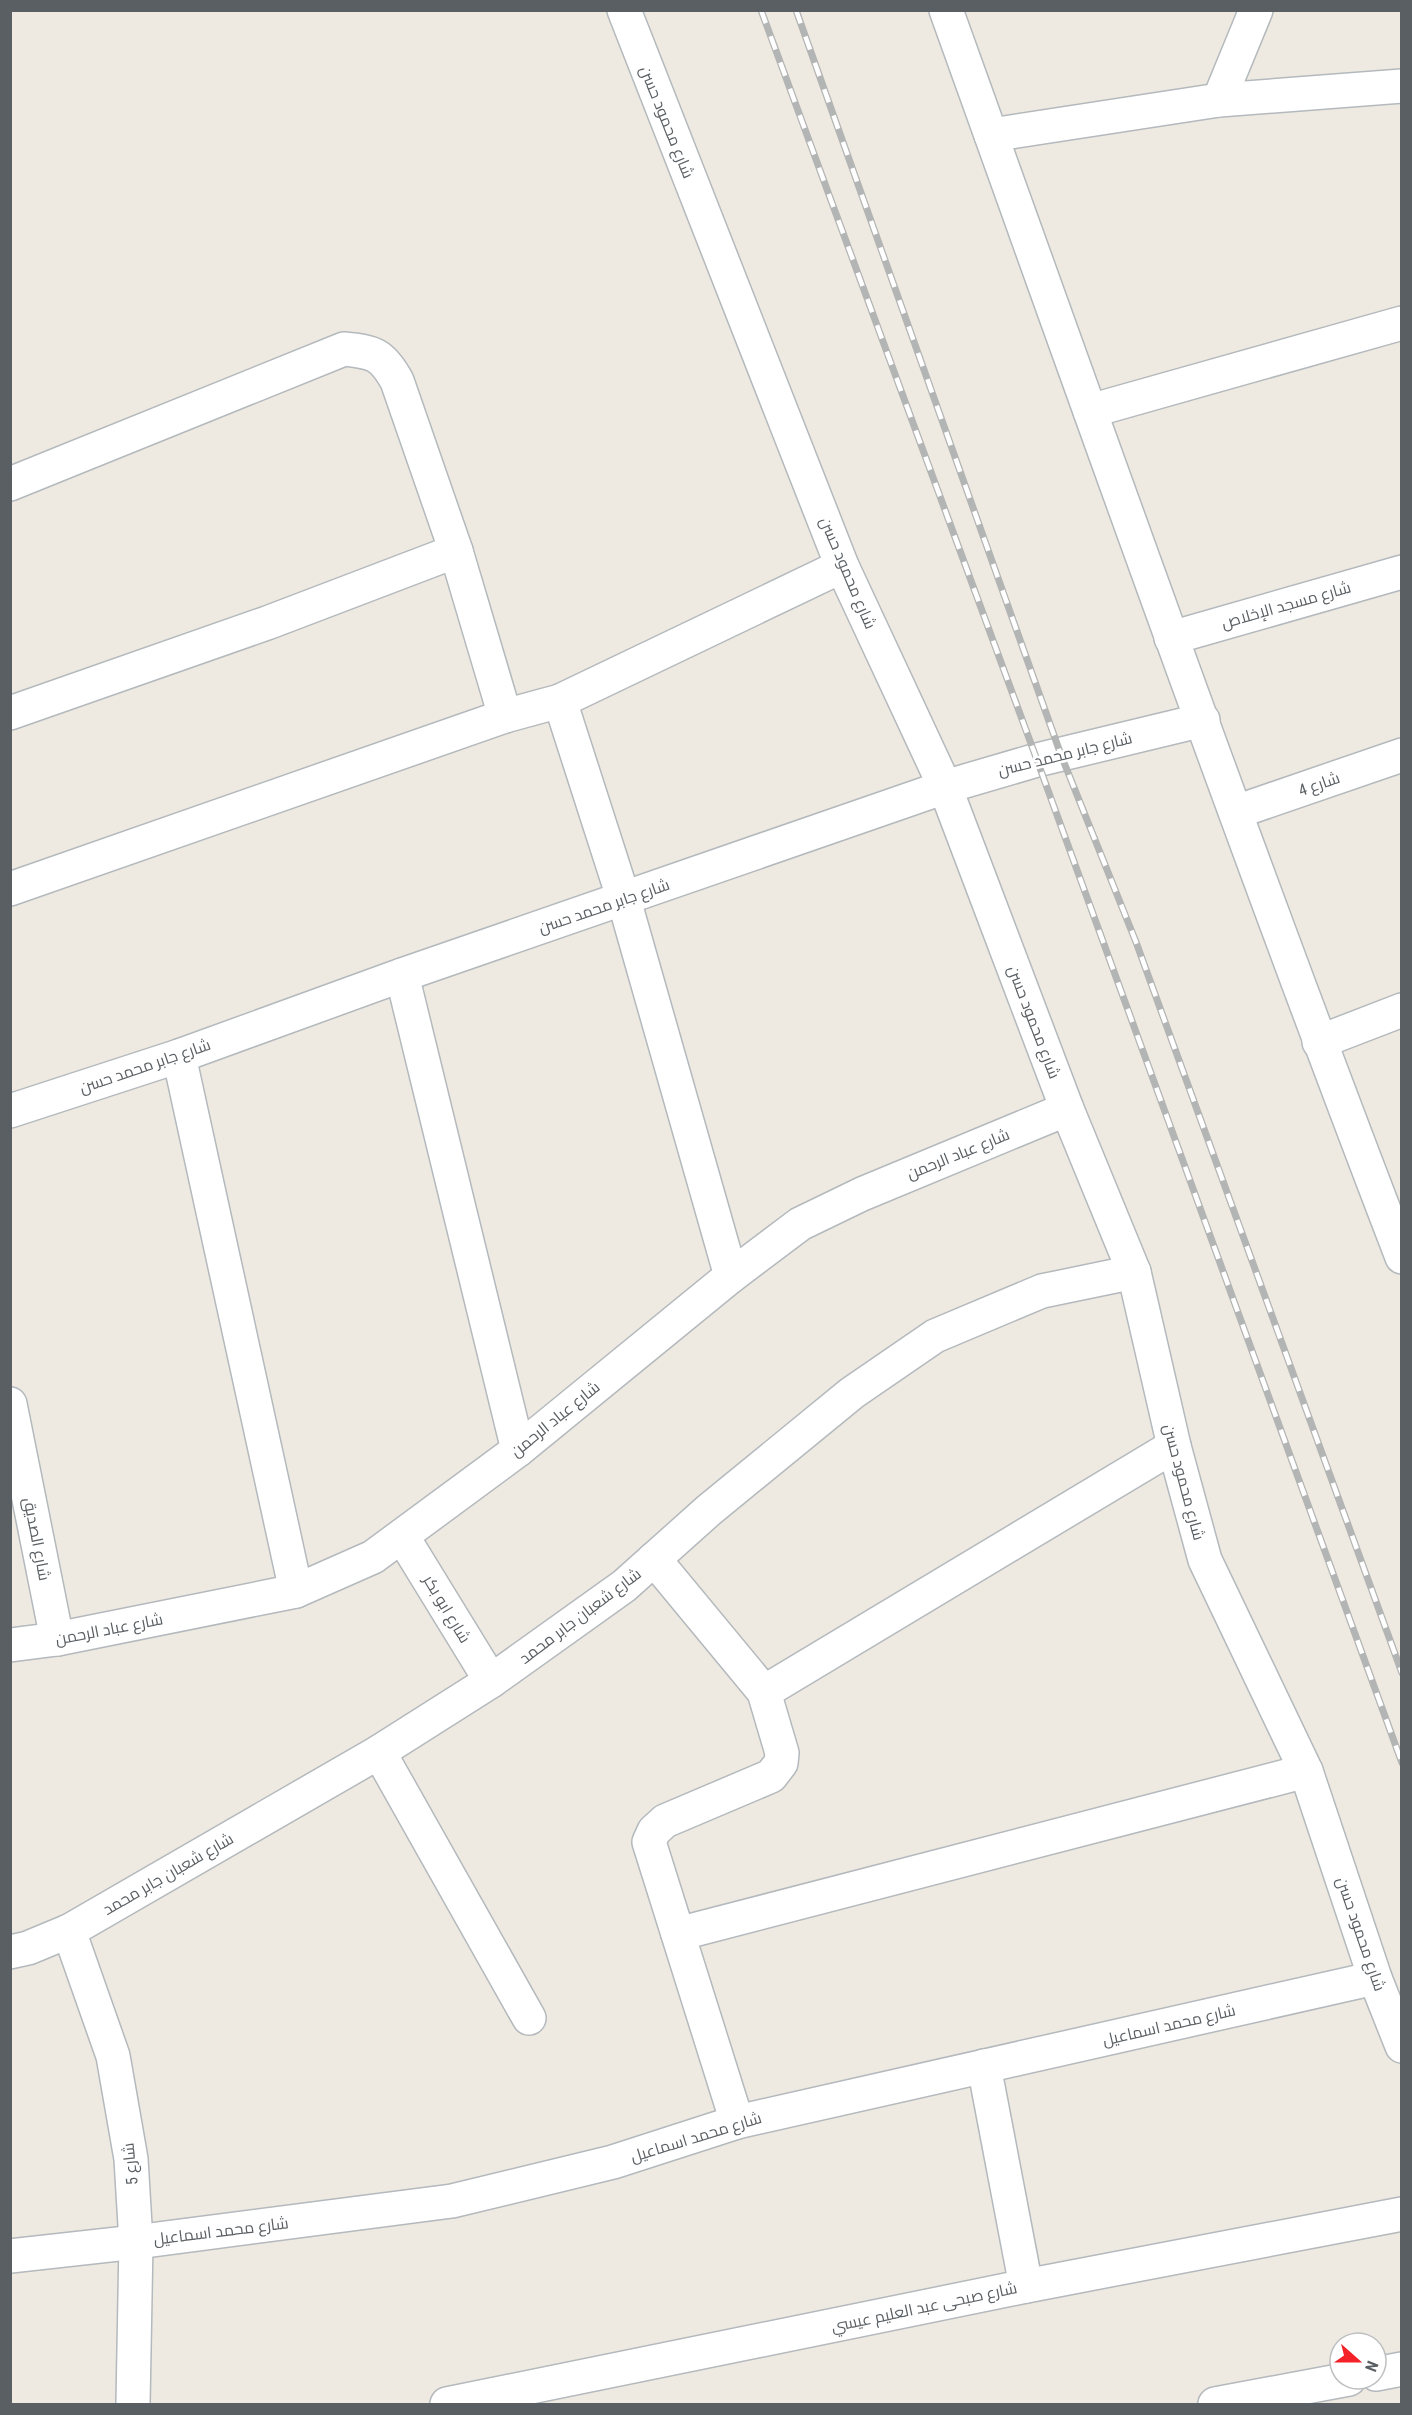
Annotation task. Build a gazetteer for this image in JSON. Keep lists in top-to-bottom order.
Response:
{
  "streets": {
    "street": [
      "شارع محمود حسن",
      "شارع مسجد الإخلاص",
      "شارع جابر محمد حسن",
      "شارع 4",
      "شارع عباد الرحمن",
      "شارع الصديق",
      "شارع ابو بكر",
      "شارع شعبان جابر محمد",
      "شارع محمد اسماعيل",
      "شارع 5",
      "شارع صبحى عبد العليم عيسي"
    ]
  },
  "crossings": [
    ["شارع محمود حسن", "شارع جابر محمد حسن"],
    ["شارع محمود حسن", "شارع عباد الرحمن"],
    ["شارع محمود حسن", "شارع شعبان جابر محمد"],
    ["شارع محمود حسن", "شارع محمد اسماعيل"],
    ["شارع عباد الرحمن", "شارع الصديق"],
    ["شارع عباد الرحمن", "شارع ابو بكر"],
    ["شارع ابو بكر", "شارع شعبان جابر محمد"],
    ["شارع شعبان جابر محمد", "شارع 5"],
    ["شارع محمد اسماعيل", "شارع 5"]
  ],
  "north": "right"
}
